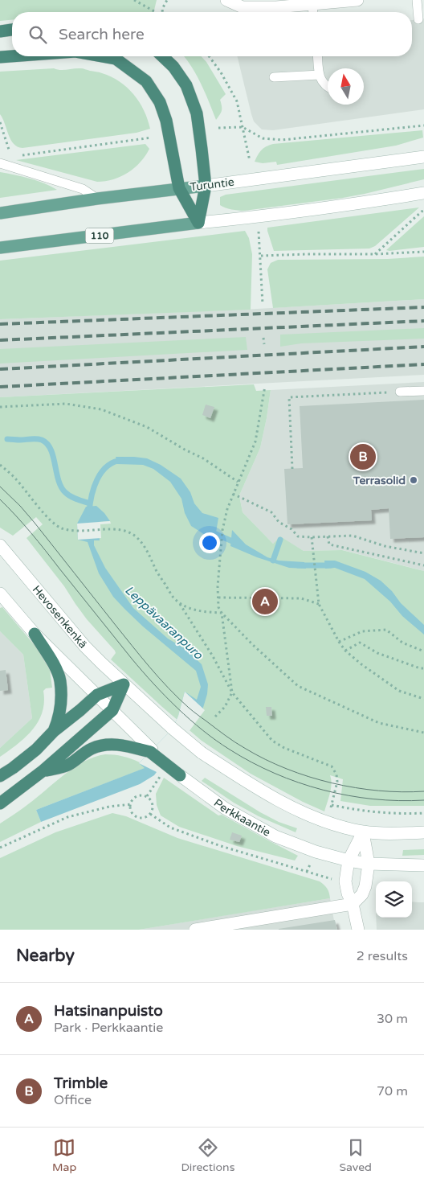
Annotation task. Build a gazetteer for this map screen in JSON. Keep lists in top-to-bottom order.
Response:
{
  "streets": {
    "main road": [
      "Turuntie",
      "110",
      "Hevosenkenkä",
      "Perkkaantie"
    ]
  },
  "water": ["Leppävaaranpuro"],
  "places": ["Terrasolid"],
  "north": "top",
  "page": {
    "search": "Search here",
    "pins": ["B", "A"],
    "heading": ["Nearby", "2 results"],
    "list": [
      {
        "mark": "A",
        "name": "Hatsinanpuisto",
        "note": "Park · Perkkaantie",
        "value": "30 m"
      },
      {
        "mark": "B",
        "name": "Trimble",
        "note": "Office",
        "value": "70 m"
      }
    ],
    "nav": ["Map", "Directions", "Saved"]
  }
}
